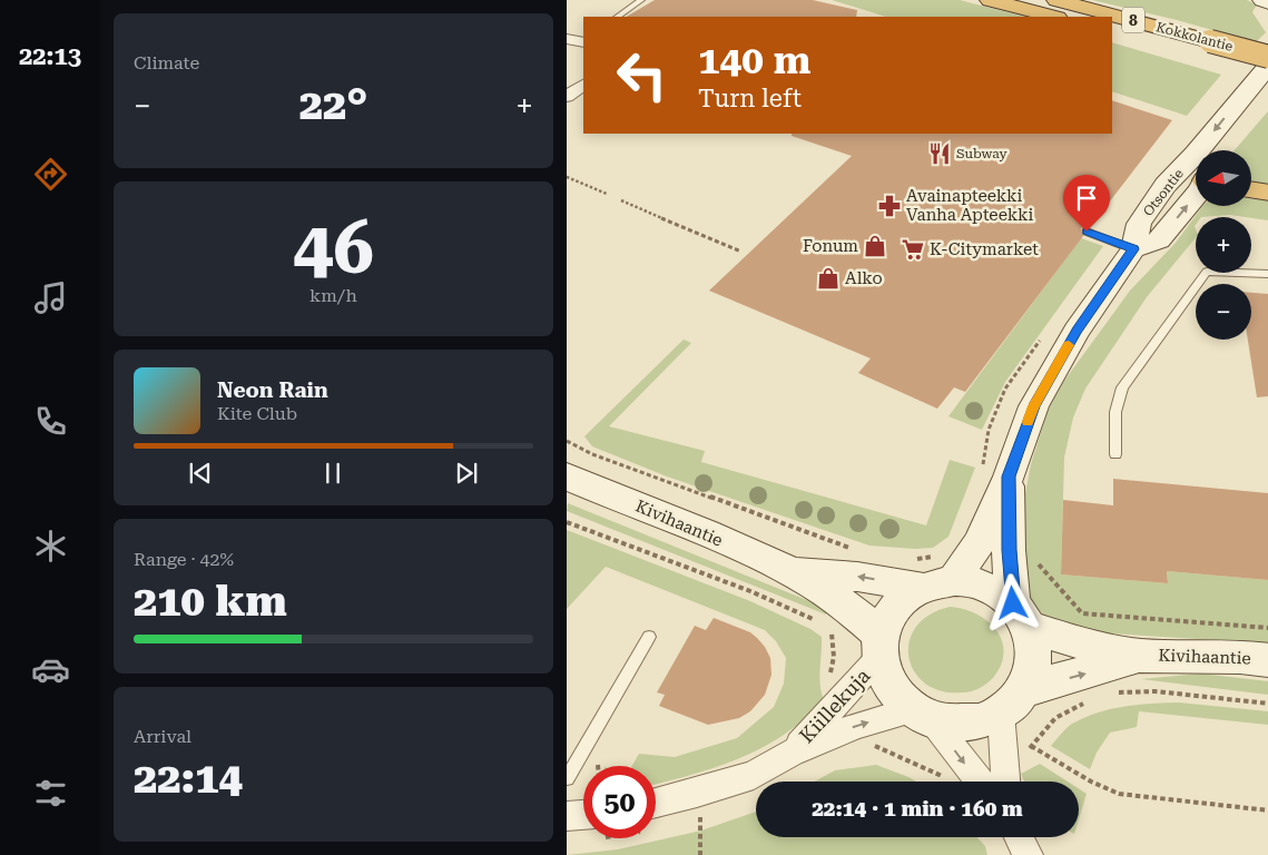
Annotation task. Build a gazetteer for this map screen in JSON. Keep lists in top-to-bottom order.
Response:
{
  "streets": {
    "highway": ["8", "Kokkolantie"],
    "main road": ["Otsontie", "Kivihaantie"],
    "street": ["Kiillekuja"]
  },
  "crossings": [
    ["Otsontie", "Kivihaantie"],
    ["Otsontie", "Kiillekuja"],
    ["Kivihaantie", "Kiillekuja"]
  ],
  "places": {
    "restaurant": ["Subway"],
    "pharmacy": ["Avainapteekki Vanha Apteekki"],
    "shop": ["Fonum", "Alko"],
    "supermarket": ["K-Citymarket"]
  },
  "north": "left",
  "page": {
    "tabs": "22:13",
    "tile": [
      "Climate",
      ["46", "km/h"],
      ["Range · 42%", "210 km"],
      ["Arrival", "22:14"]
    ],
    "turn": ["140 m", "Turn left"],
    "heat": ["−", "22°", "+"],
    "map_buttons": ["+", "−"],
    "song": ["Neon Rain", "Kite Club"],
    "limit": "50",
    "trip": "22:14 · 1 min · 160 m"
  }
}
